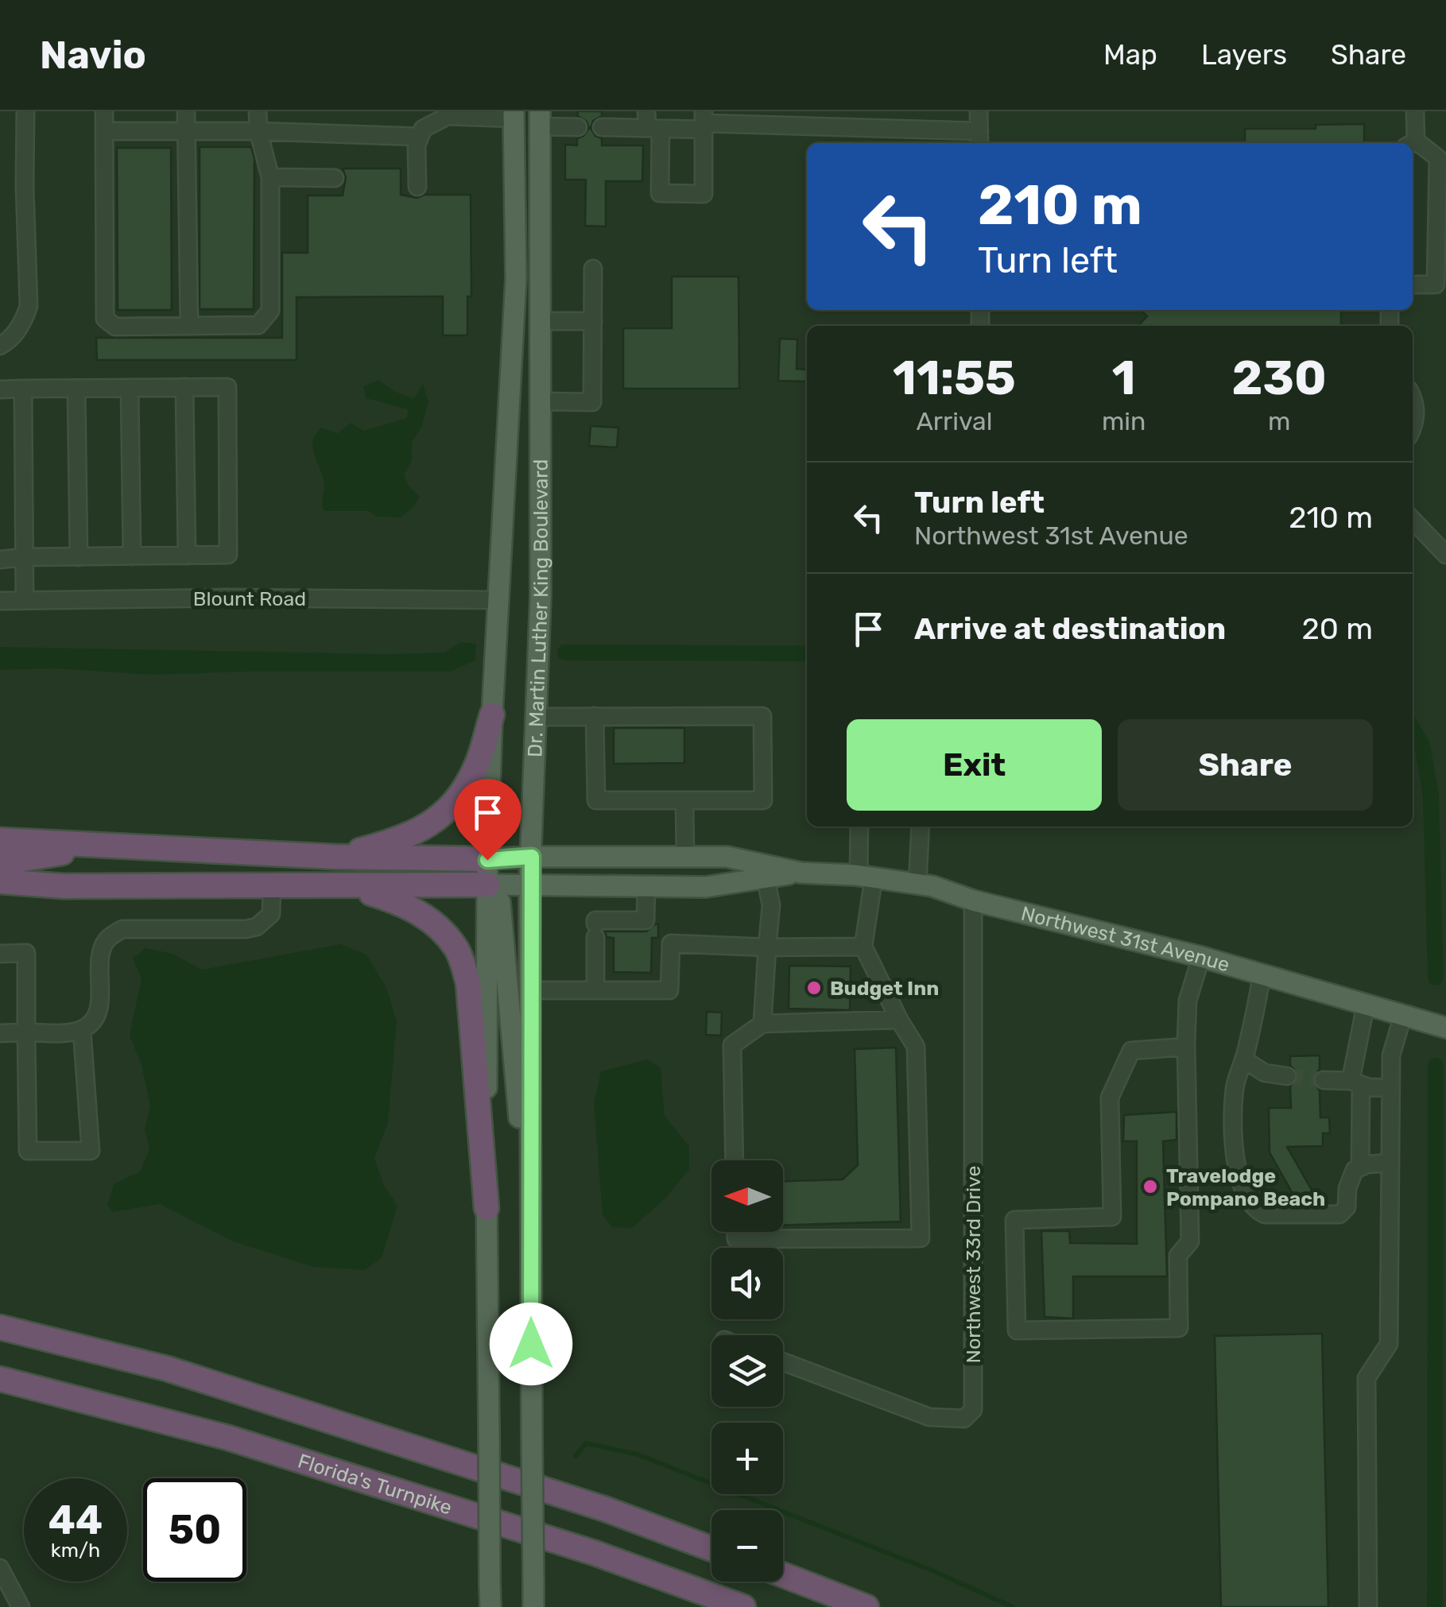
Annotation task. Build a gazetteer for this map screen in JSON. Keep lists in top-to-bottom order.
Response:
{
  "streets": {
    "highway": ["Florida's Turnpike"],
    "main road": ["Dr. Martin Luther King Boulevard", "Northwest 31st Avenue"],
    "street": ["Blount Road", "Northwest 33rd Drive"]
  },
  "crossings": [
    ["Blount Road", "Dr. Martin Luther King Boulevard"],
    ["Dr. Martin Luther King Boulevard", "Northwest 31st Avenue"],
    ["Northwest 31st Avenue", "Northwest 33rd Drive"]
  ],
  "places": ["Budget Inn", "Travelodge Pompano Beach"],
  "north": "left",
  "page": {
    "header": "Navio",
    "nav": ["Map", "Layers", "Share"],
    "turn": ["210 m", "Turn left"],
    "eta": [
      "11:55",
      "Arrival",
      "1",
      "min",
      "230",
      "m"
    ],
    "list": [
      {
        "name": "Turn left",
        "note": "Northwest 31st Avenue",
        "value": "210 m"
      },
      {
        "name": "Arrive at destination",
        "value": "20 m"
      }
    ],
    "buttons": ["Exit", "Share"],
    "map_buttons": ["+", "−"],
    "speed": "44 km/h",
    "limit": "50"
  }
}
